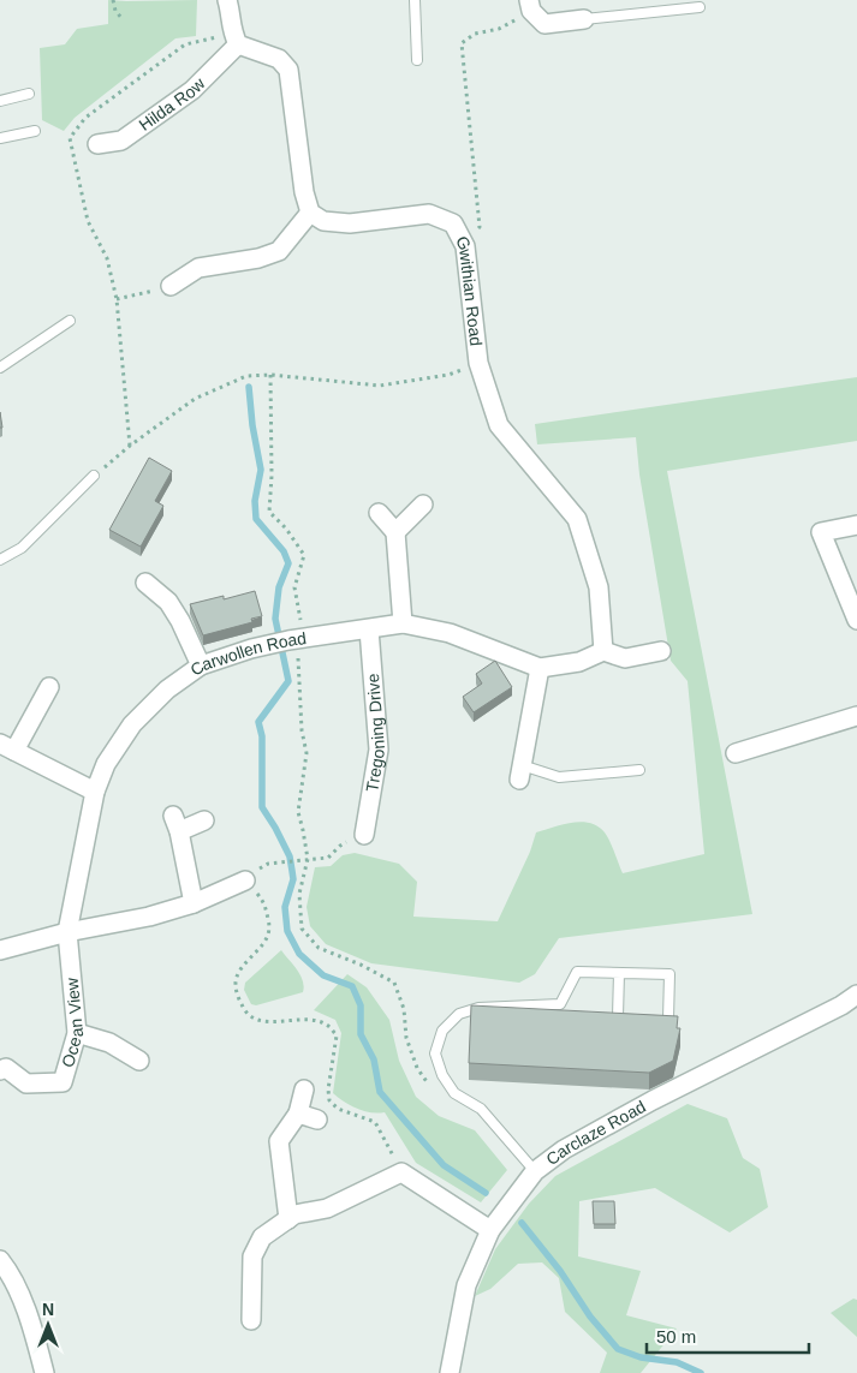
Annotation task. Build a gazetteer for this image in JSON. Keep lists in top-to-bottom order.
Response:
{
  "streets": {
    "street": [
      "Hilda Row",
      "Gwithian Road",
      "Carwollen Road",
      "Tregoning Drive",
      "Ocean View",
      "Carclaze Road"
    ]
  },
  "crossings": [
    ["Gwithian Road", "Carwollen Road"],
    ["Carwollen Road", "Tregoning Drive"],
    ["Carwollen Road", "Ocean View"]
  ],
  "scale_bar": "50 m",
  "north": "top"
}
